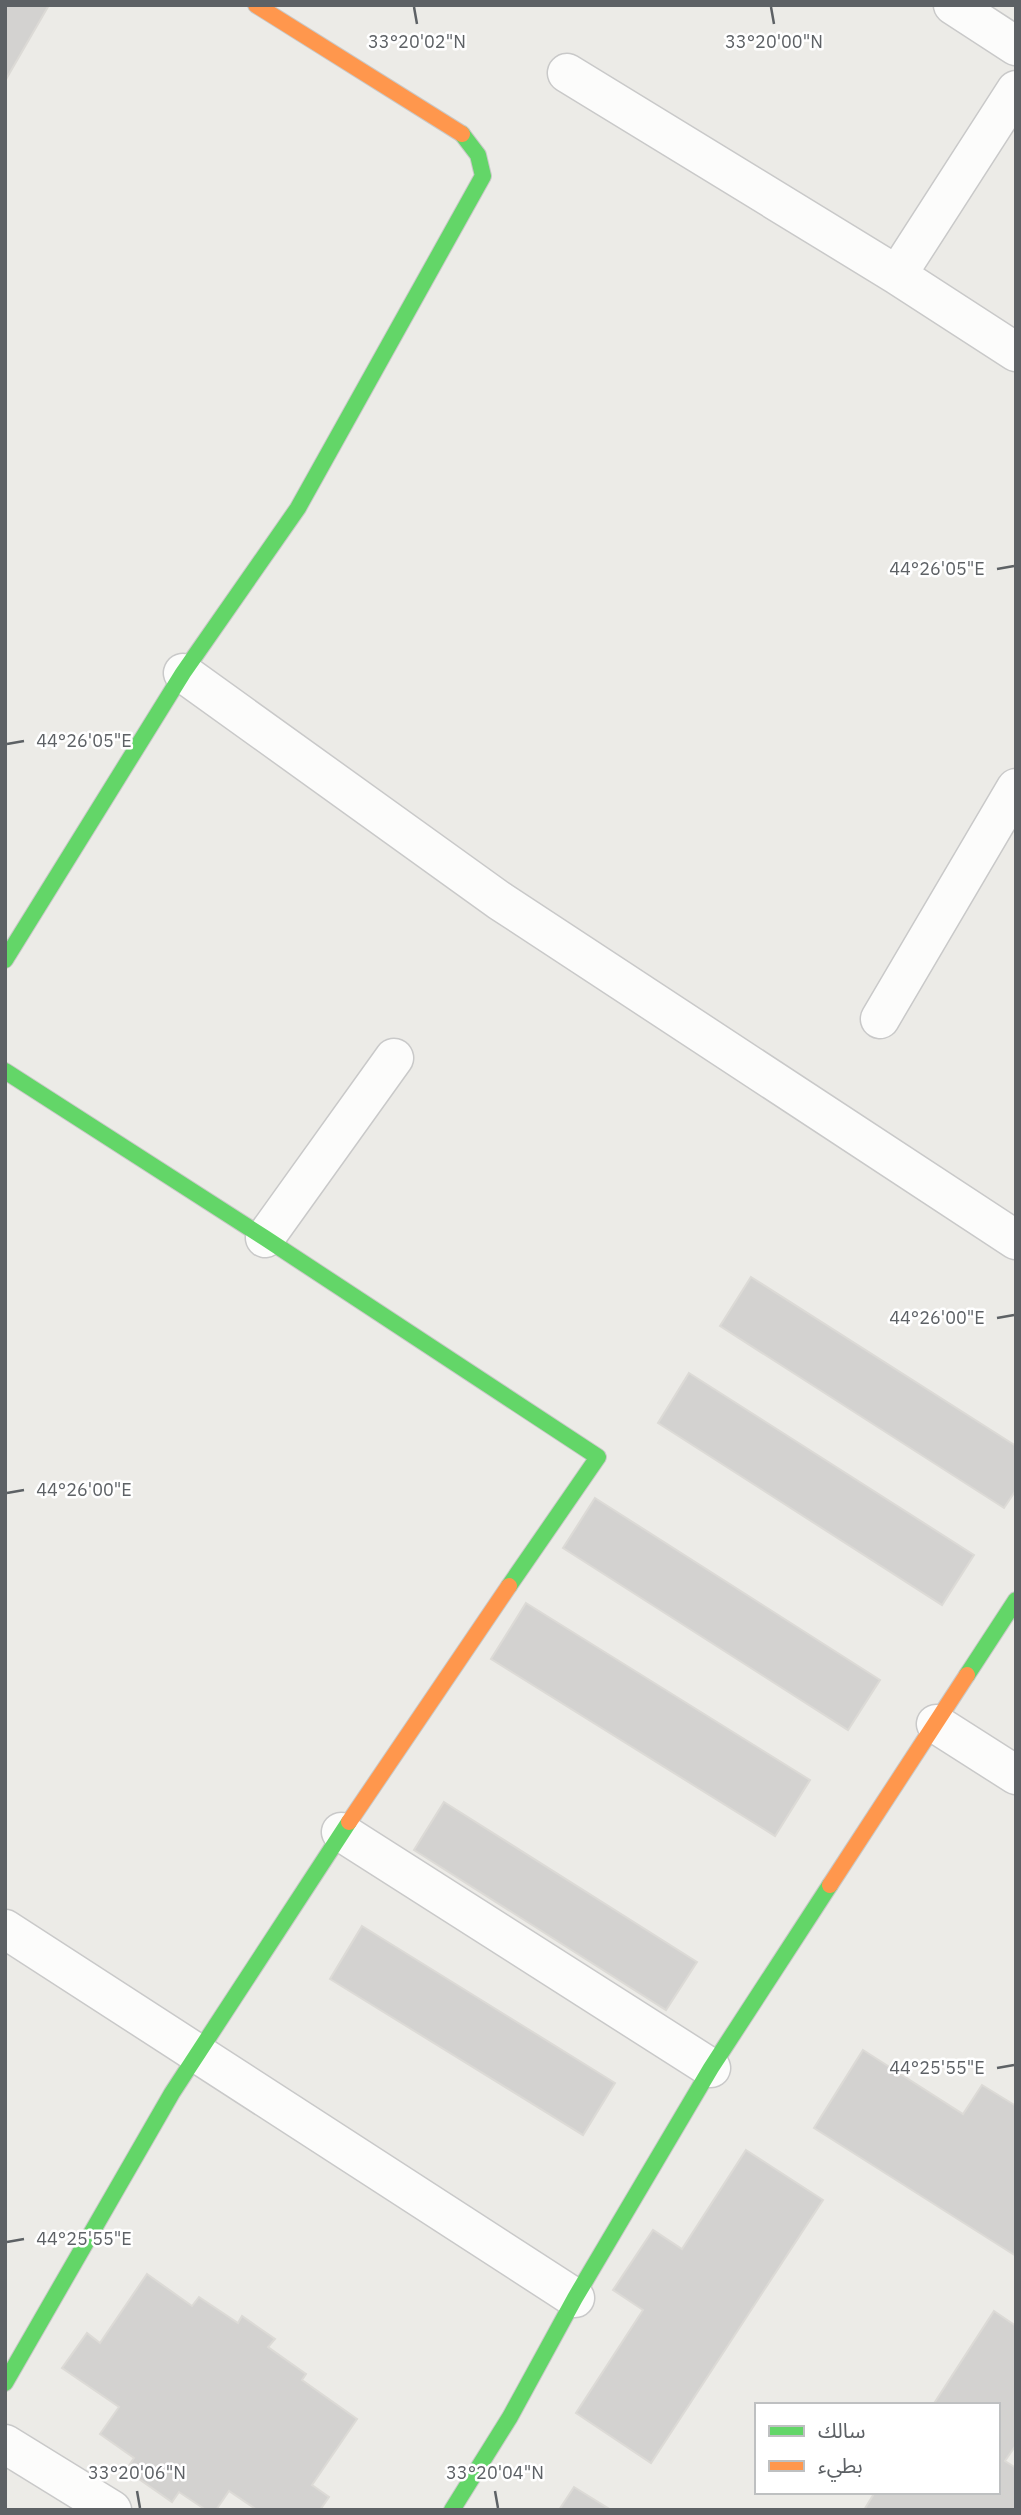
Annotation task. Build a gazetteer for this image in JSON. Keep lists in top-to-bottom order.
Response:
{
  "legend": ["سالك", "بطيء"],
  "coordinates": [
    "33°20'02\"N",
    "33°20'00\"N",
    "44°26'05\"E",
    "44°26'00\"E",
    "44°25'55\"E",
    "33°20'06\"N",
    "33°20'04\"N"
  ]
}
